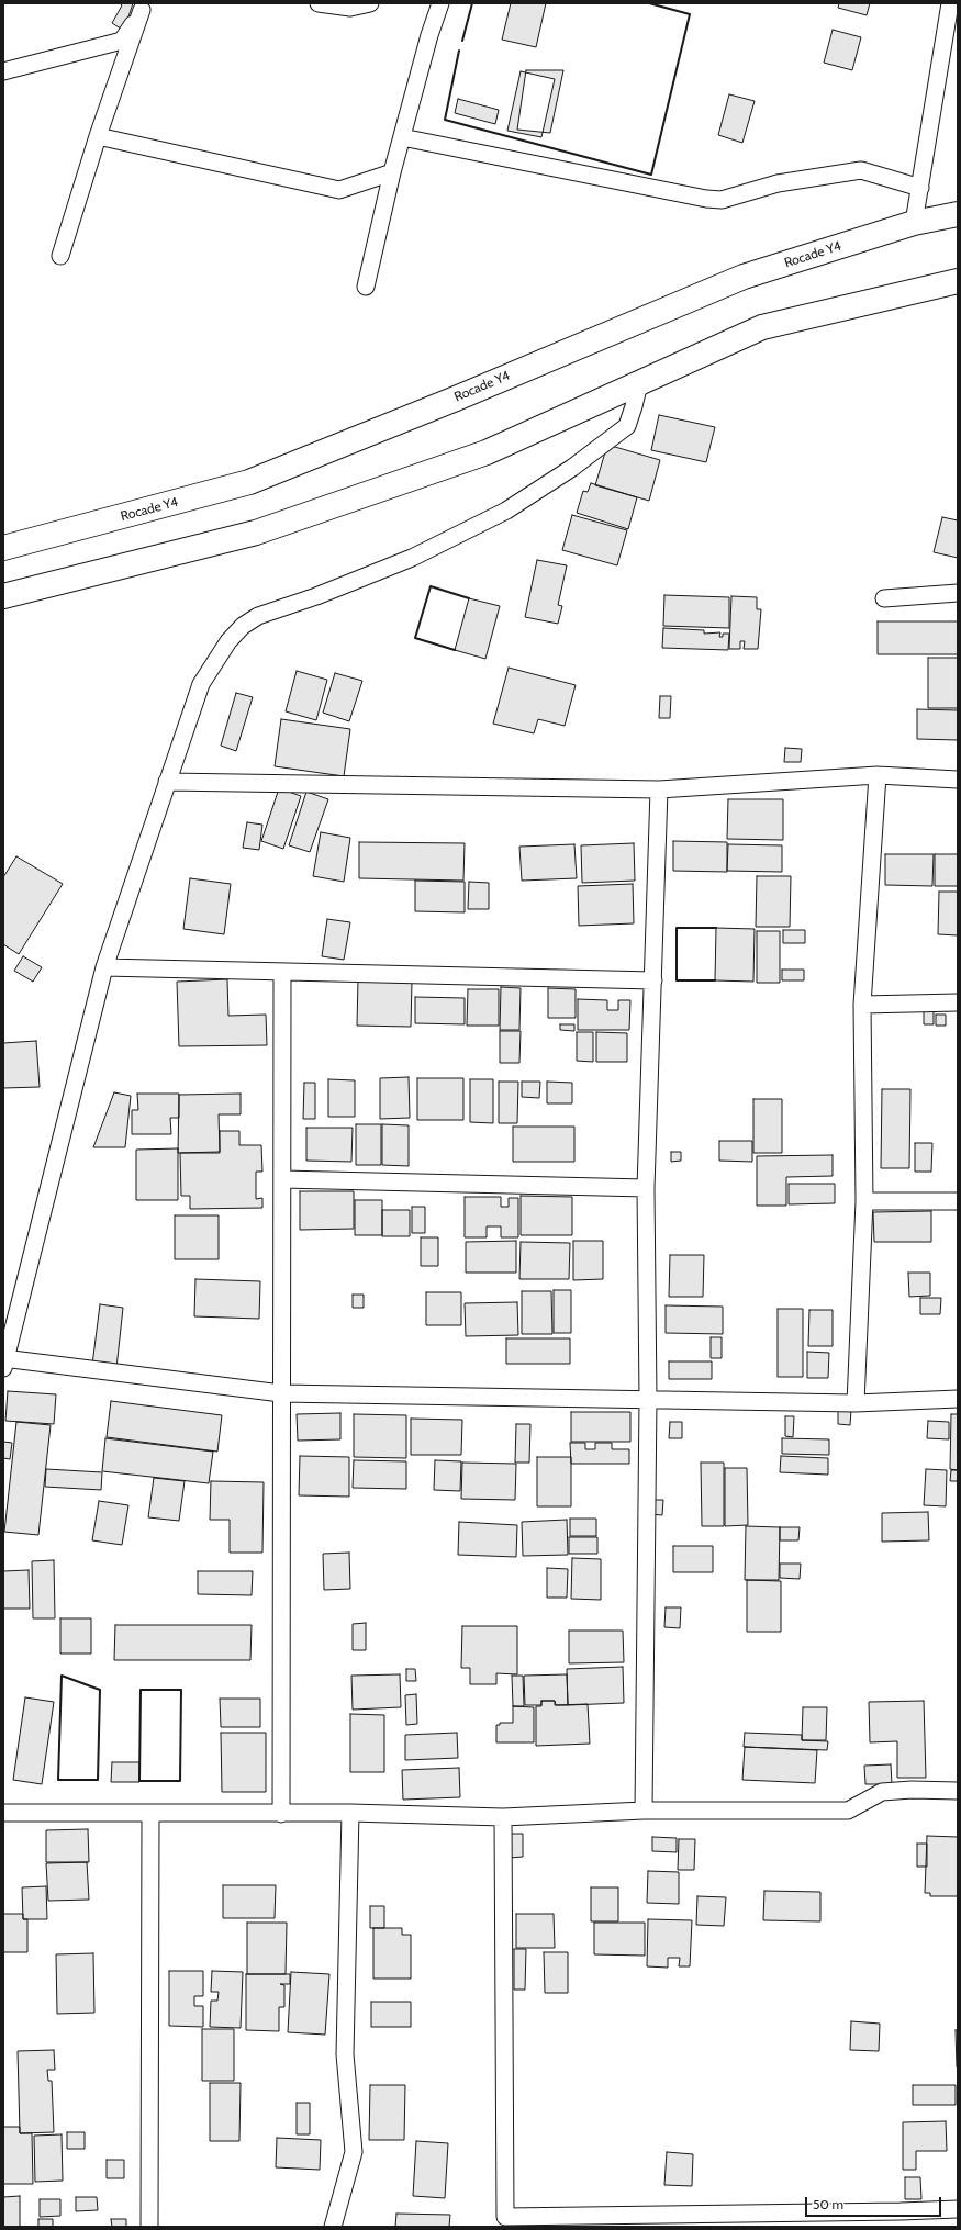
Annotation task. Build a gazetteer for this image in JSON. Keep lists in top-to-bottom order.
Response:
{
  "streets": {
    "highway": ["Rocade Y4"]
  },
  "scale_bar": "50 m"
}
